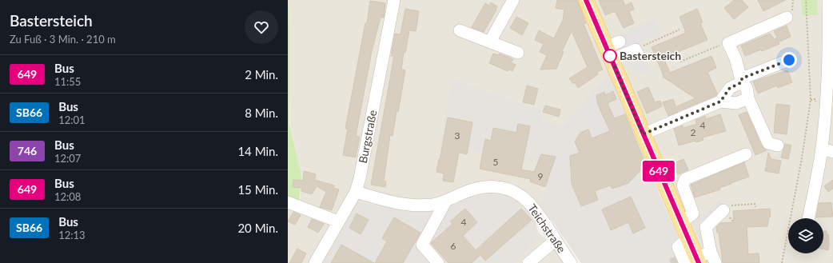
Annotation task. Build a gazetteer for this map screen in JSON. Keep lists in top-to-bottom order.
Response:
{
  "streets": {
    "street": ["Burgstraße", "Teichstraße"]
  },
  "crossings": [
    ["Burgstraße", "Teichstraße"]
  ],
  "places": ["Bastersteich"],
  "lines": ["bus line 649"],
  "house_numbers": [
    "4",
    "2",
    "3",
    "5",
    "9",
    "4",
    "6"
  ],
  "page": {
    "heading": ["Bastersteich", "Zu Fuß · 3 Min. · 210 m"],
    "on_map": "649",
    "list": [
      {
        "mark": "649",
        "name": "Bus",
        "note": "11:55",
        "value": "2 Min."
      },
      {
        "mark": "SB66",
        "name": "Bus",
        "note": "12:01",
        "value": "8 Min."
      },
      {
        "mark": "746",
        "name": "Bus",
        "note": "12:07",
        "value": "14 Min."
      },
      {
        "mark": "649",
        "name": "Bus",
        "note": "12:08",
        "value": "15 Min."
      },
      {
        "mark": "SB66",
        "name": "Bus",
        "note": "12:13",
        "value": "20 Min."
      }
    ]
  }
}
